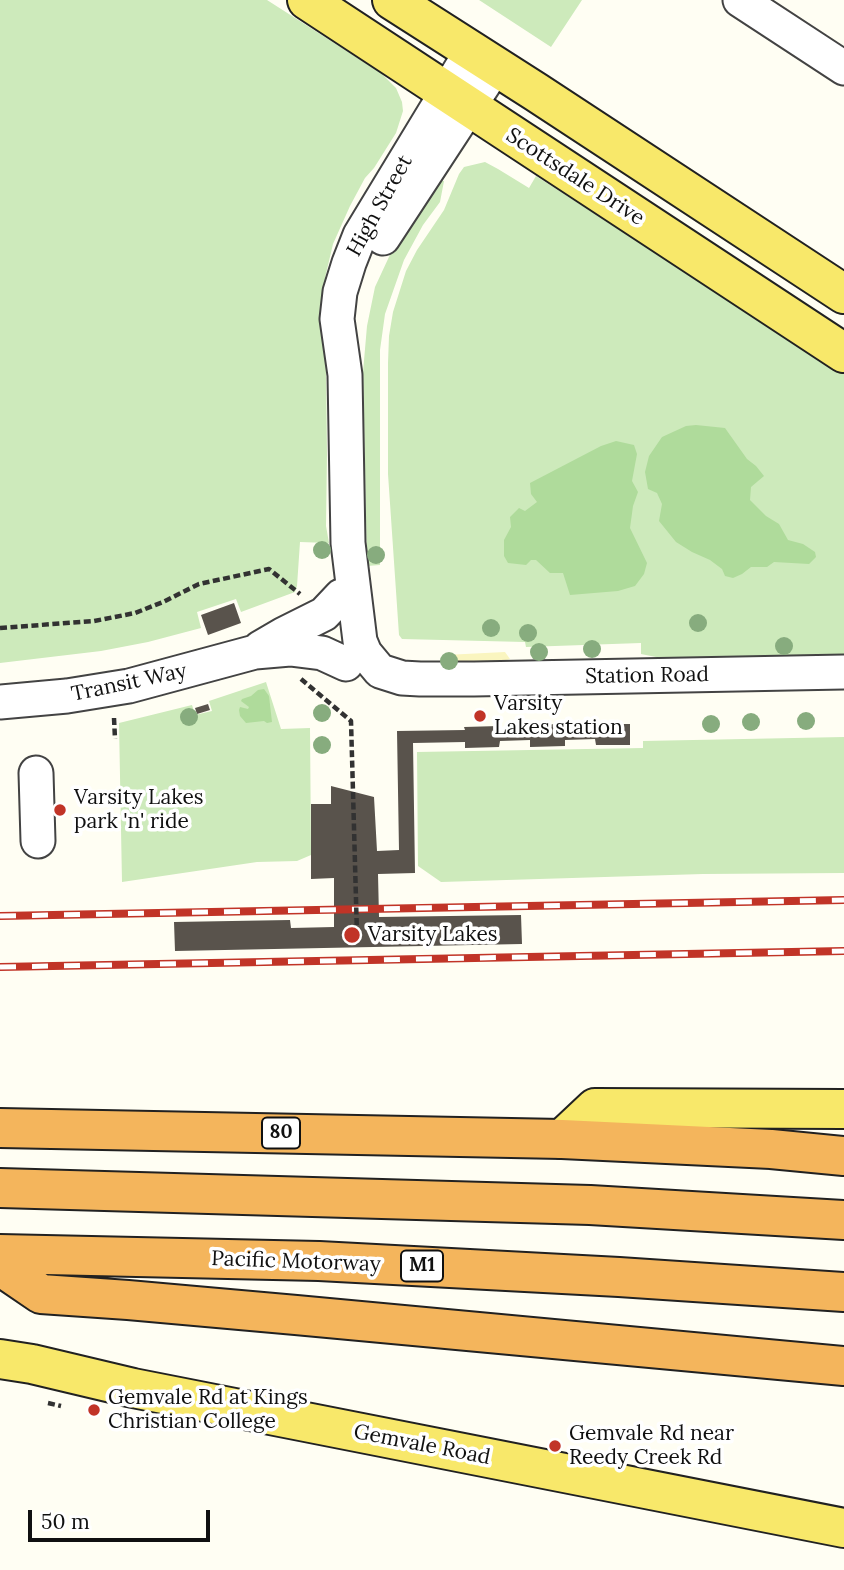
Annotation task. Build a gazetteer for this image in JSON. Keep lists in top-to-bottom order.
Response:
{
  "streets": {
    "highway": ["80", "Pacific Motorway", "M1"],
    "main road": ["Scottsdale Drive", "Gemvale Road"],
    "street": ["High Street", "Station Road", "Transit Way"]
  },
  "crossings": [
    ["Scottsdale Drive", "High Street"],
    ["High Street", "Station Road"],
    ["Station Road", "Transit Way"]
  ],
  "places": [
    "Varsity Lakes station",
    "Varsity Lakes park 'n' ride",
    "Varsity Lakes",
    "Gemvale Rd at Kings Christian College",
    "Gemvale Rd near Reedy Creek Rd"
  ],
  "scale_bar": "50 m"
}
